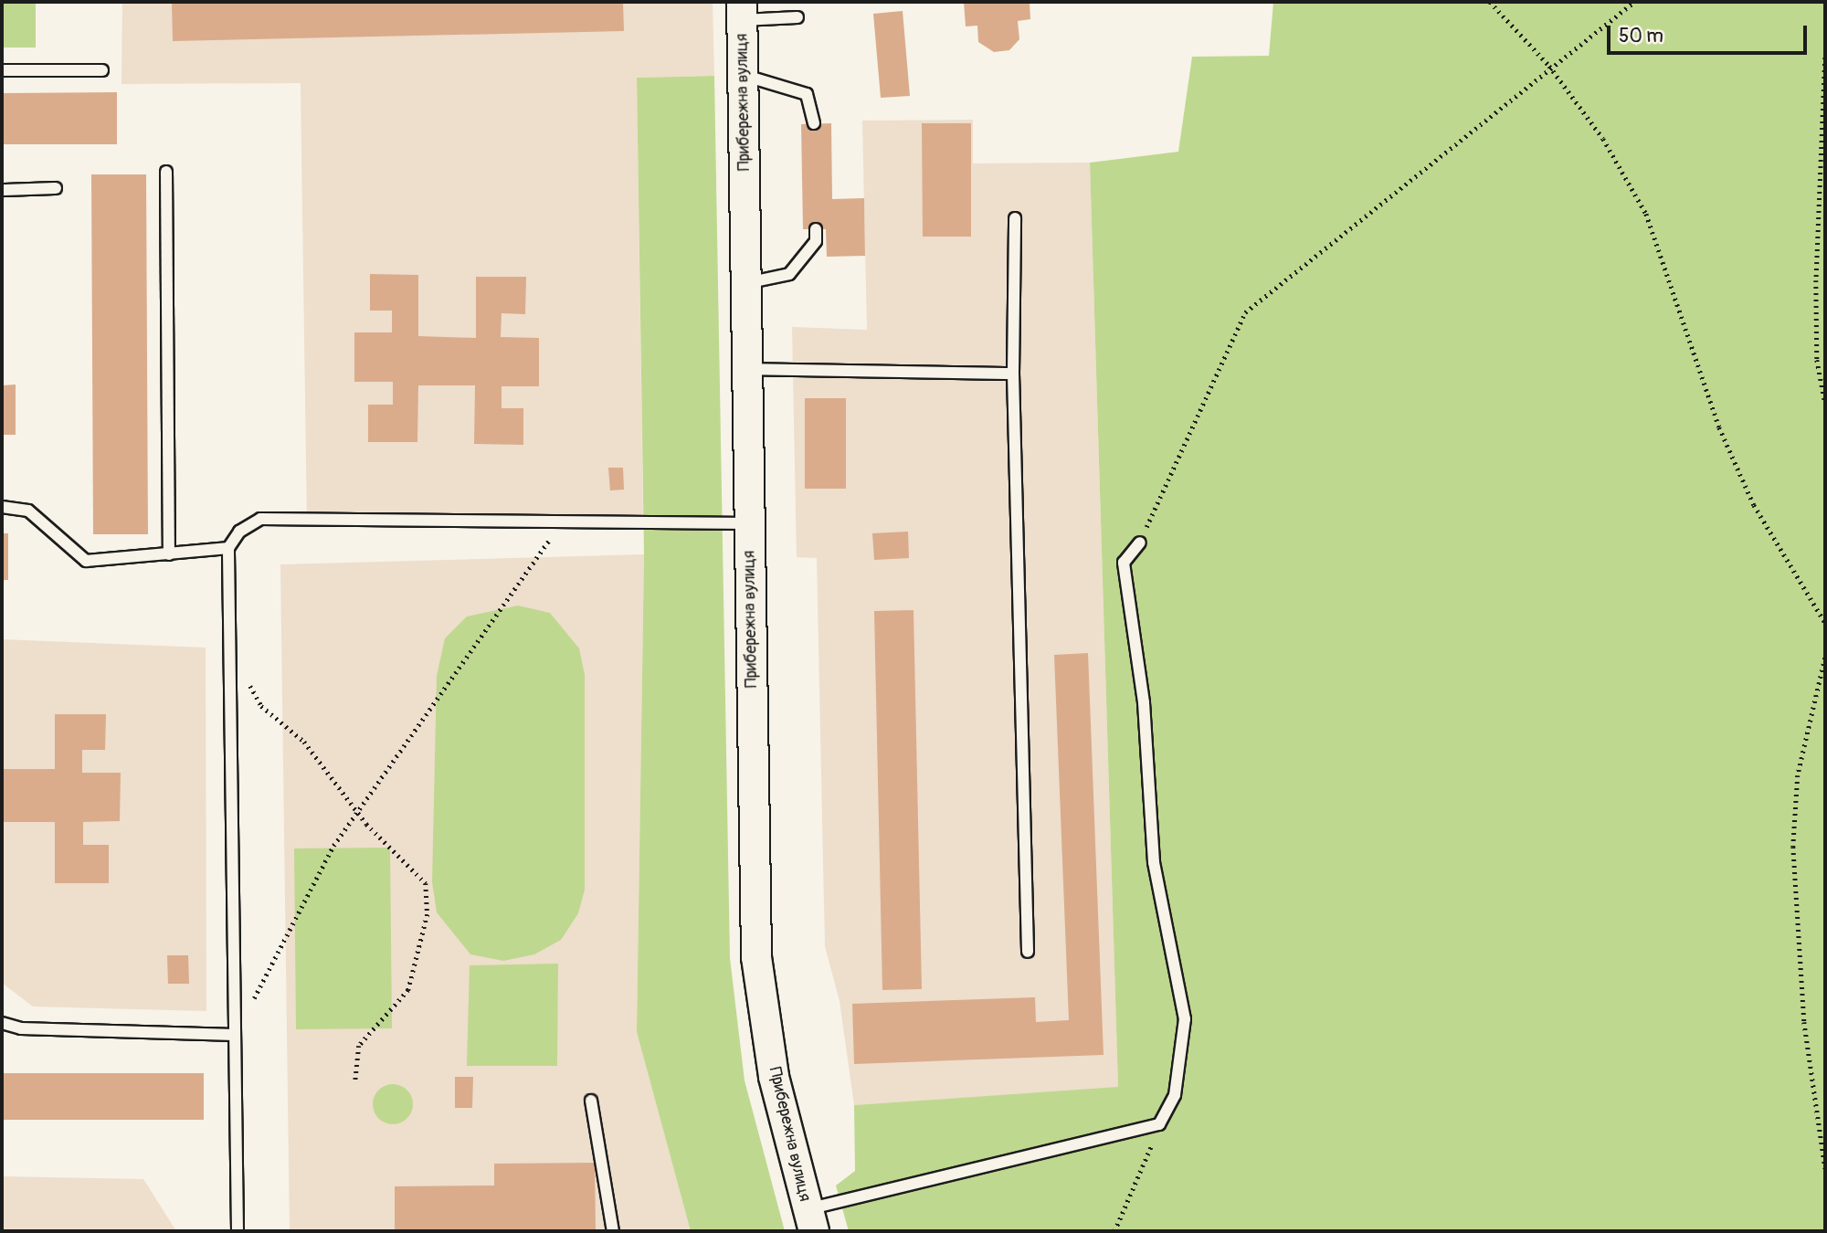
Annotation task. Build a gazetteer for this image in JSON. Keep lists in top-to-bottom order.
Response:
{
  "streets": {
    "street": ["Прибережна вулиця"]
  },
  "scale_bar": "50 m"
}
